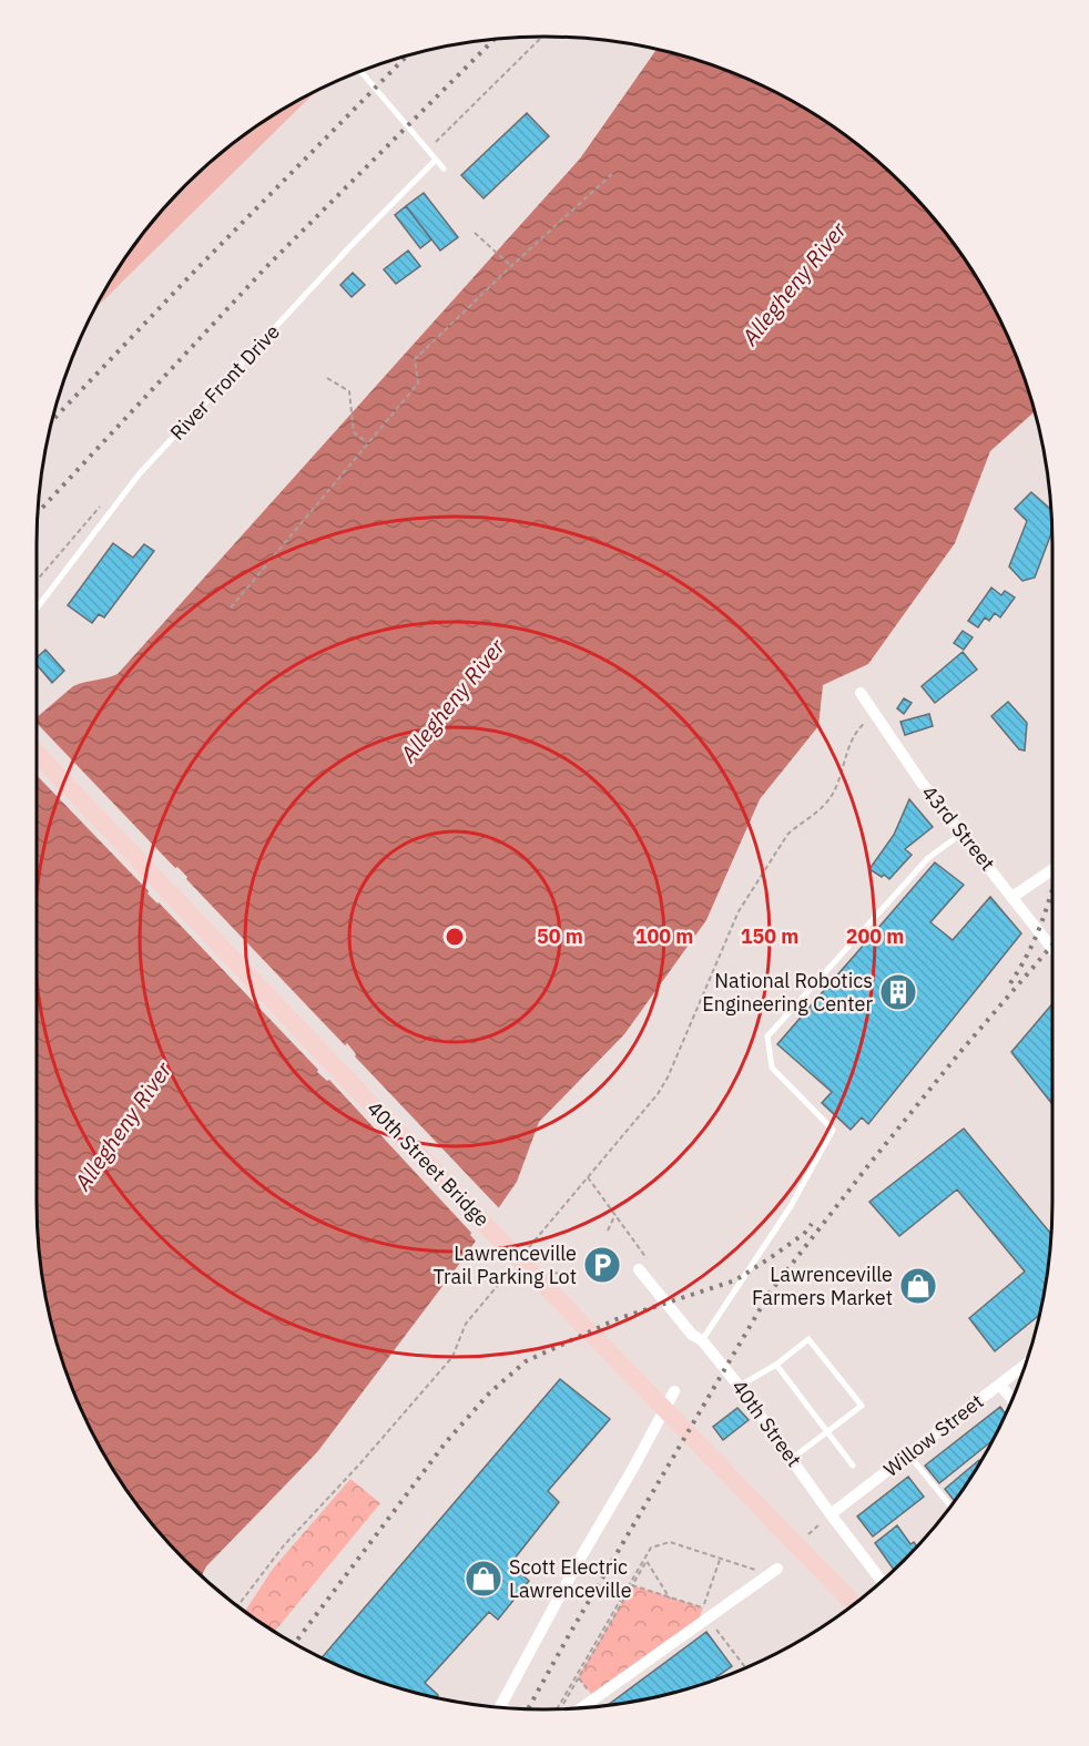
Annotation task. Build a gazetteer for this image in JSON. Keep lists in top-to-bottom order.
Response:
{
  "streets": {
    "main road": ["40th Street Bridge"],
    "street": ["43rd Street", "40th Street", "Willow Street"],
    "lane": ["River Front Drive"]
  },
  "crossings": [
    ["40th Street", "Willow Street"]
  ],
  "water": ["Allegheny River"],
  "places": {
    "building": ["National Robotics Engineering Center"],
    "parking": ["Lawrenceville Trail Parking Lot"],
    "shop": ["Lawrenceville Farmers Market", "Scott Electric Lawrenceville"]
  },
  "rings": [
    "50 m",
    "100 m",
    "150 m",
    "200 m"
  ]
}
